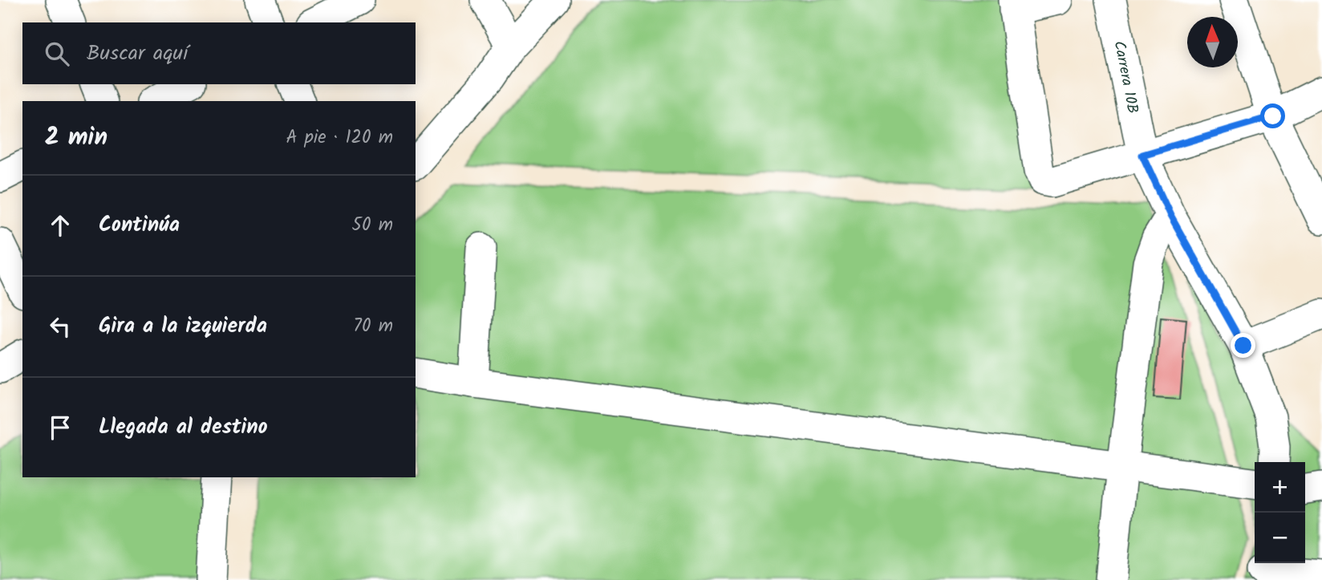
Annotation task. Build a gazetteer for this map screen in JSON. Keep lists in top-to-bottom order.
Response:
{
  "streets": {
    "street": ["Carrera 10B"]
  },
  "north": "top",
  "page": {
    "search": "Buscar aquí",
    "heading": ["2 min", "A pie · 120 m"],
    "list": [
      ["Continúa", "50 m"],
      ["Gira a la izquierda", "70 m"],
      "Llegada al destino"
    ],
    "map_buttons": ["+", "−"]
  }
}
